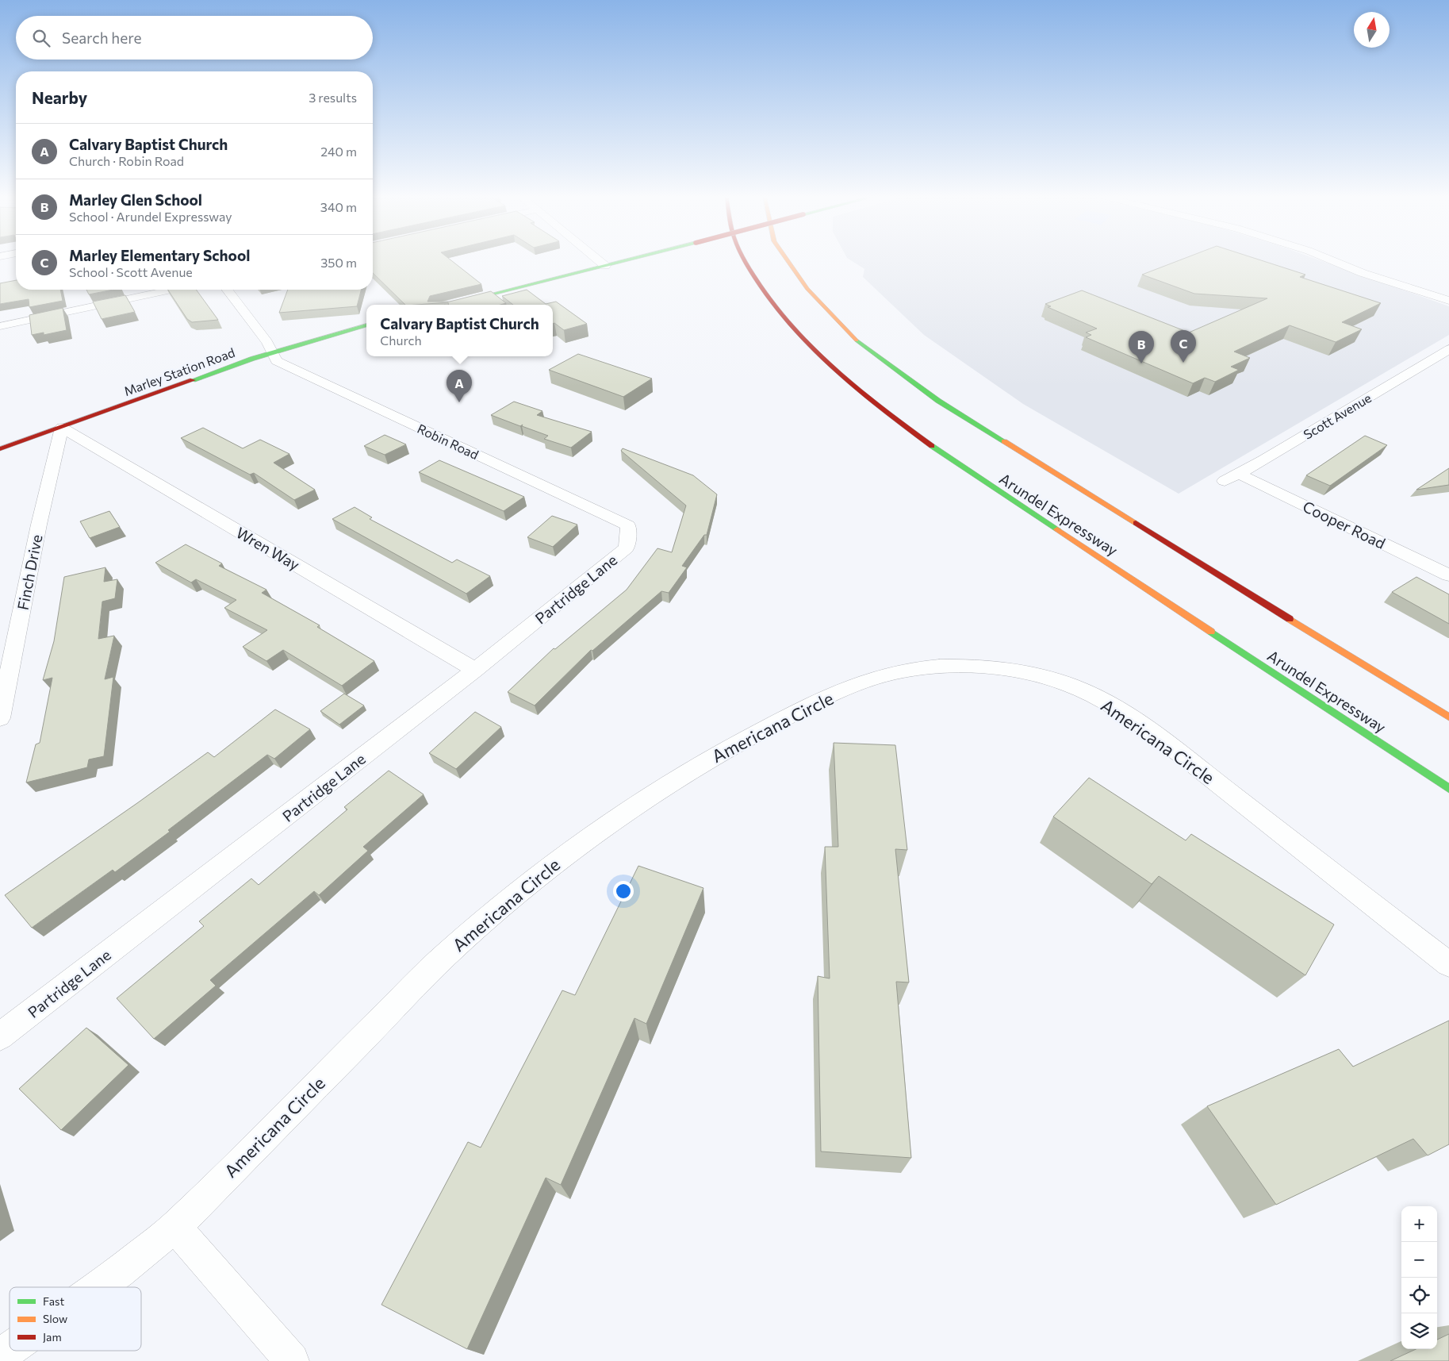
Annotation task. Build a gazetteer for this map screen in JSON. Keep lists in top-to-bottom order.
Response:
{
  "streets": {
    "main road": ["Marley Station Road", "Arundel Expressway"],
    "street": [
      "Scott Avenue",
      "Robin Road",
      "Cooper Road",
      "Wren Way",
      "Finch Drive",
      "Partridge Lane",
      "Americana Circle"
    ]
  },
  "crossings": [
    ["Marley Station Road", "Robin Road"],
    ["Marley Station Road", "Wren Way"],
    ["Marley Station Road", "Finch Drive"],
    ["Scott Avenue", "Cooper Road"],
    ["Robin Road", "Partridge Lane"],
    ["Wren Way", "Finch Drive"],
    ["Wren Way", "Partridge Lane"]
  ],
  "legend": ["Fast", "Slow", "Jam"],
  "north": "top",
  "page": {
    "search": "Search here",
    "heading": ["Nearby", "3 results"],
    "list": [
      {
        "mark": "A",
        "name": "Calvary Baptist Church",
        "note": "Church · Robin Road",
        "value": "240 m"
      },
      {
        "mark": "B",
        "name": "Marley Glen School",
        "note": "School · Arundel Expressway",
        "value": "340 m"
      },
      {
        "mark": "C",
        "name": "Marley Elementary School",
        "note": "School · Scott Avenue",
        "value": "350 m"
      }
    ],
    "popup": ["Calvary Baptist Church", "Church"],
    "pins": ["C", "B", "A"],
    "map_buttons": ["+", "−"]
  }
}
